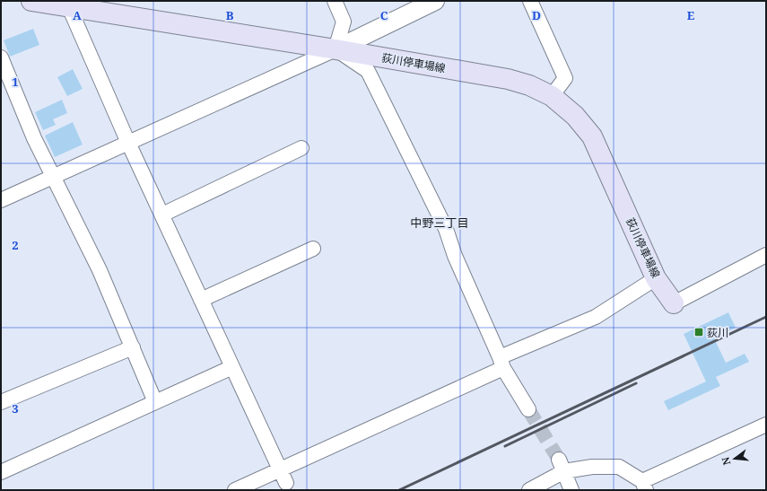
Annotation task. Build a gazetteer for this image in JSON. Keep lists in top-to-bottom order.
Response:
{
  "streets": {
    "main road": ["荻川停車場線"]
  },
  "districts": ["中野三丁目"],
  "places": {
    "transit": ["荻川"]
  },
  "north": "left",
  "grid": {
    "columns": [
      "A",
      "B",
      "C",
      "D",
      "E"
    ],
    "rows": ["1", "2", "3"]
  }
}
